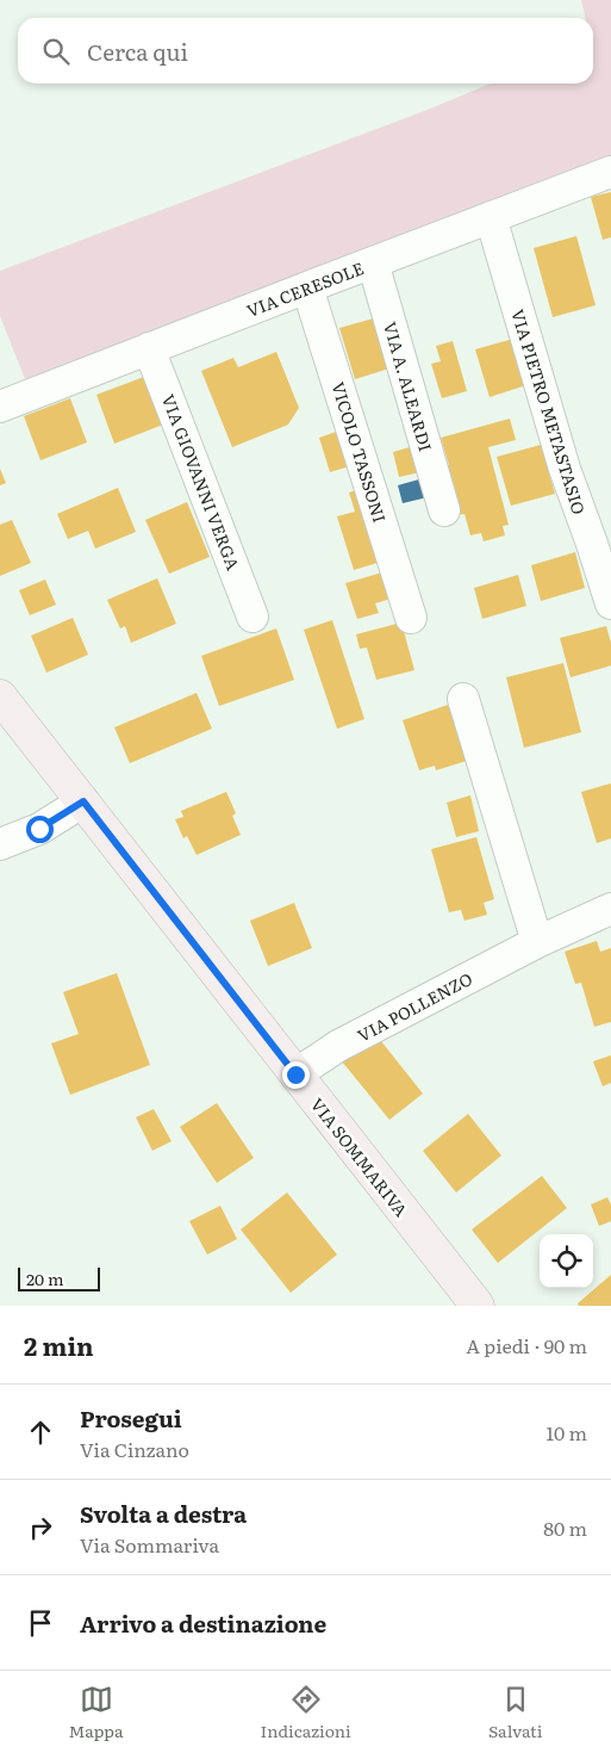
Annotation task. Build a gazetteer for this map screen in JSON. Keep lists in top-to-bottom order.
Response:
{
  "streets": {
    "main road": ["VIA SOMMARIVA"],
    "street": [
      "VIA CERESOLE",
      "VIA A. ALEARDI",
      "VIA PIETRO METASTASIO",
      "VICOLO TASSONI",
      "VIA GIOVANNI VERGA",
      "VIA POLLENZO"
    ]
  },
  "crossings": [
    ["VIA CERESOLE", "VIA A. ALEARDI"],
    ["VIA CERESOLE", "VIA PIETRO METASTASIO"],
    ["VIA CERESOLE", "VICOLO TASSONI"],
    ["VIA CERESOLE", "VIA GIOVANNI VERGA"],
    ["VIA POLLENZO", "VIA SOMMARIVA"]
  ],
  "scale_bar": "20 m",
  "page": {
    "search": "Cerca qui",
    "scale": "20 m",
    "heading": ["2 min", "A piedi · 90 m"],
    "list": [
      ["Prosegui", "Via Cinzano", "10 m"],
      ["Svolta a destra", "Via Sommariva", "80 m"],
      "Arrivo a destinazione"
    ],
    "nav": ["Mappa", "Indicazioni", "Salvati"]
  }
}
